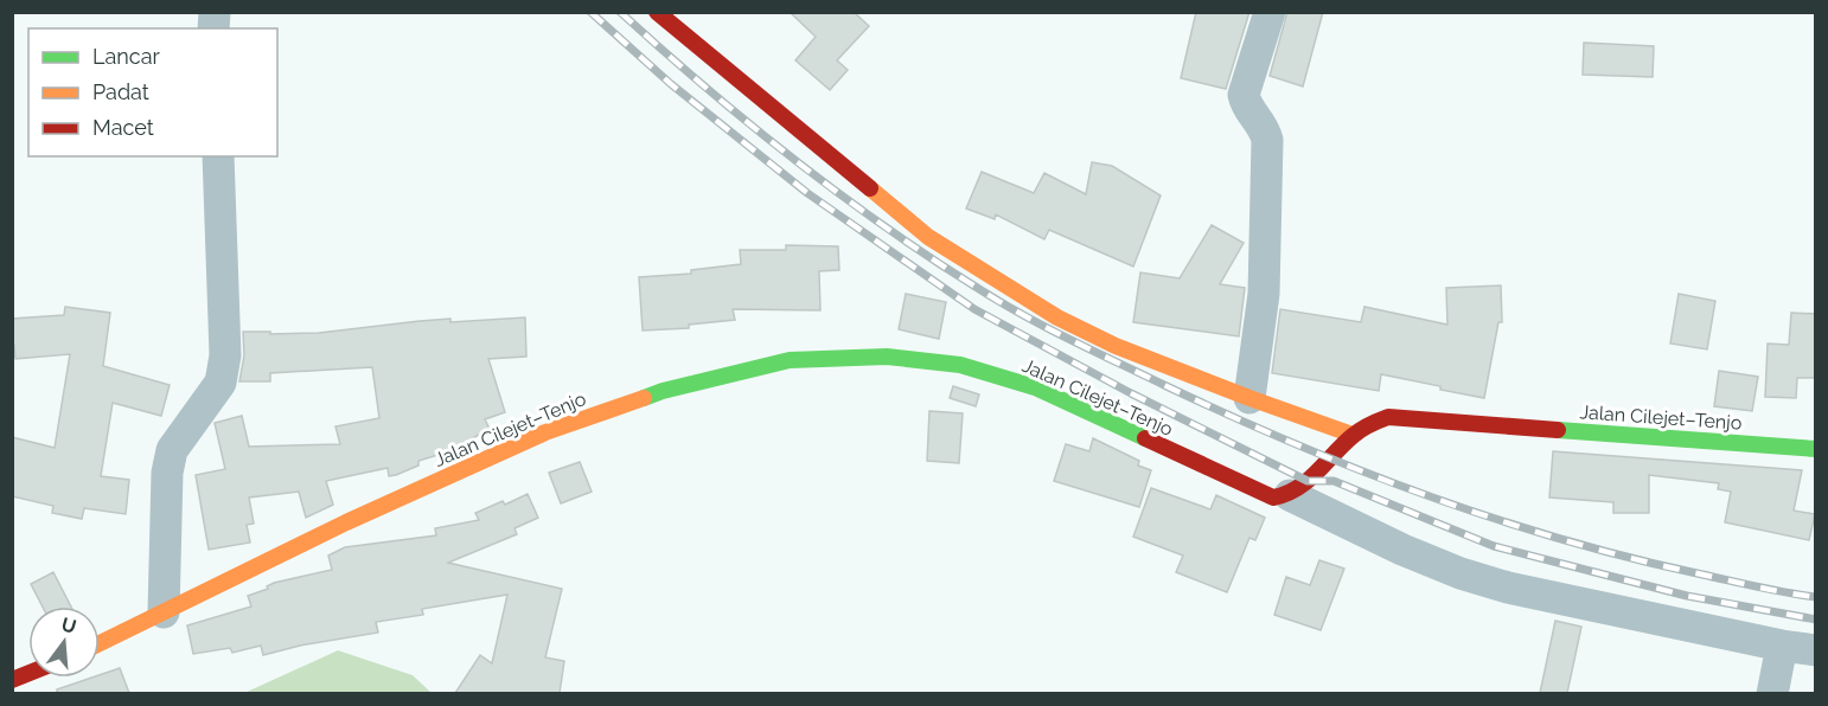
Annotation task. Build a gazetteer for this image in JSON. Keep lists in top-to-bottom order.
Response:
{
  "streets": {
    "main road": ["Jalan Cilejet–Tenjo"]
  },
  "legend": ["Lancar", "Padat", "Macet"],
  "north": "top"
}
